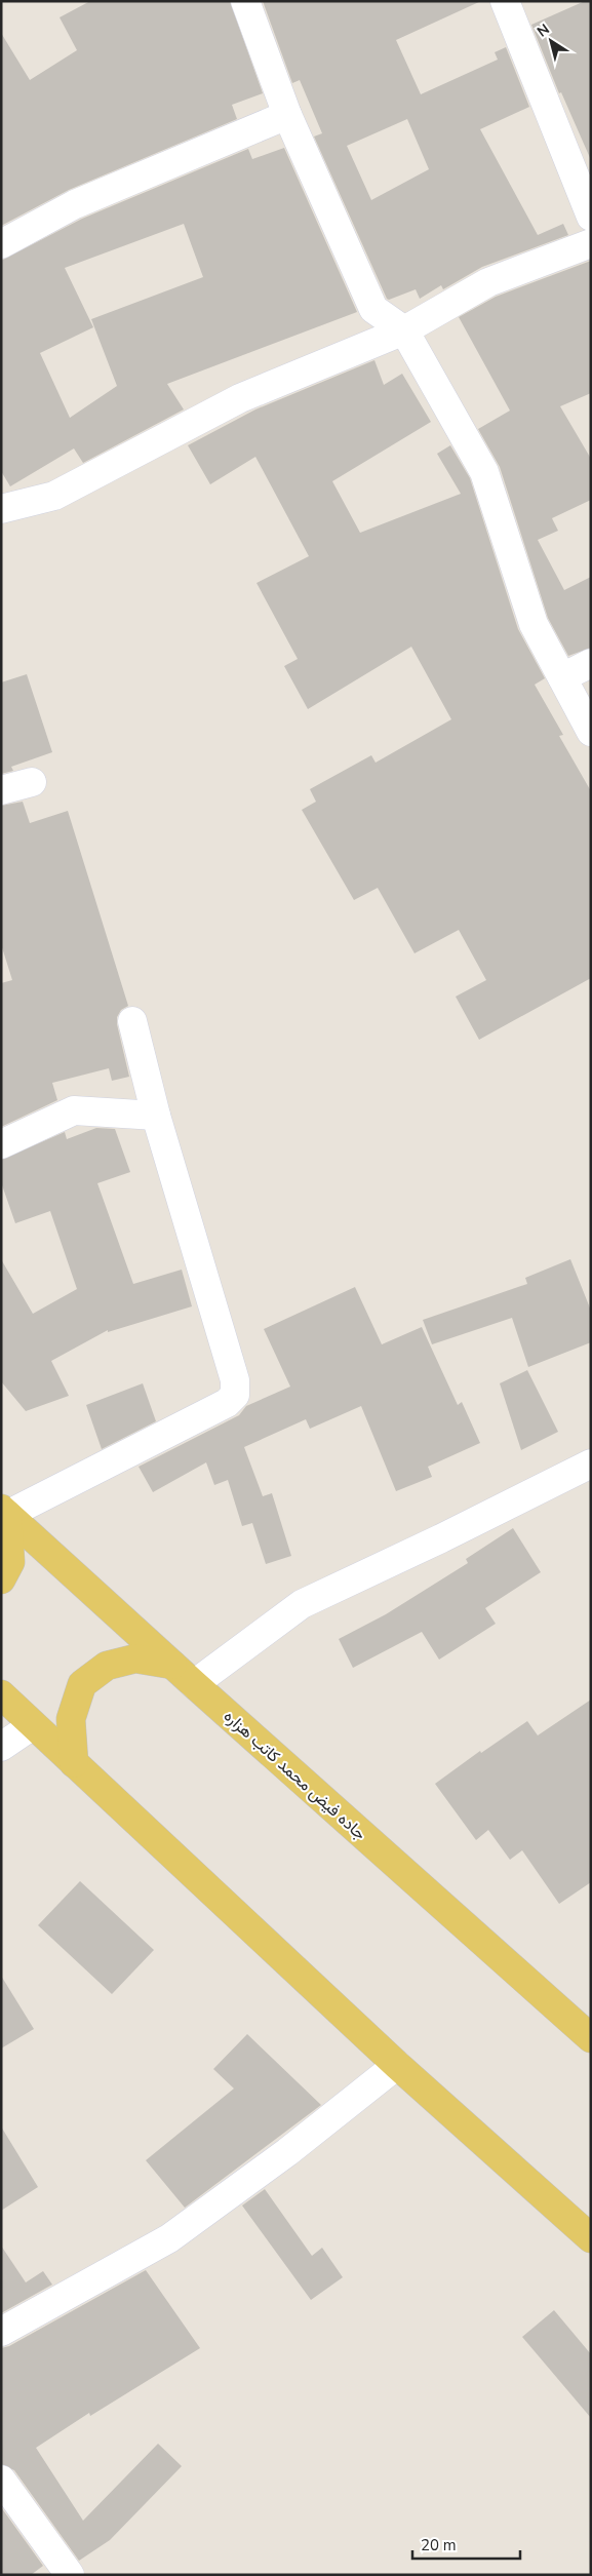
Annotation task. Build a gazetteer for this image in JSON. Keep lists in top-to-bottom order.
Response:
{
  "streets": {
    "main road": ["جاده فیض محمد کاتب هزاره"]
  },
  "scale_bar": "20 m",
  "north": "top left"
}
